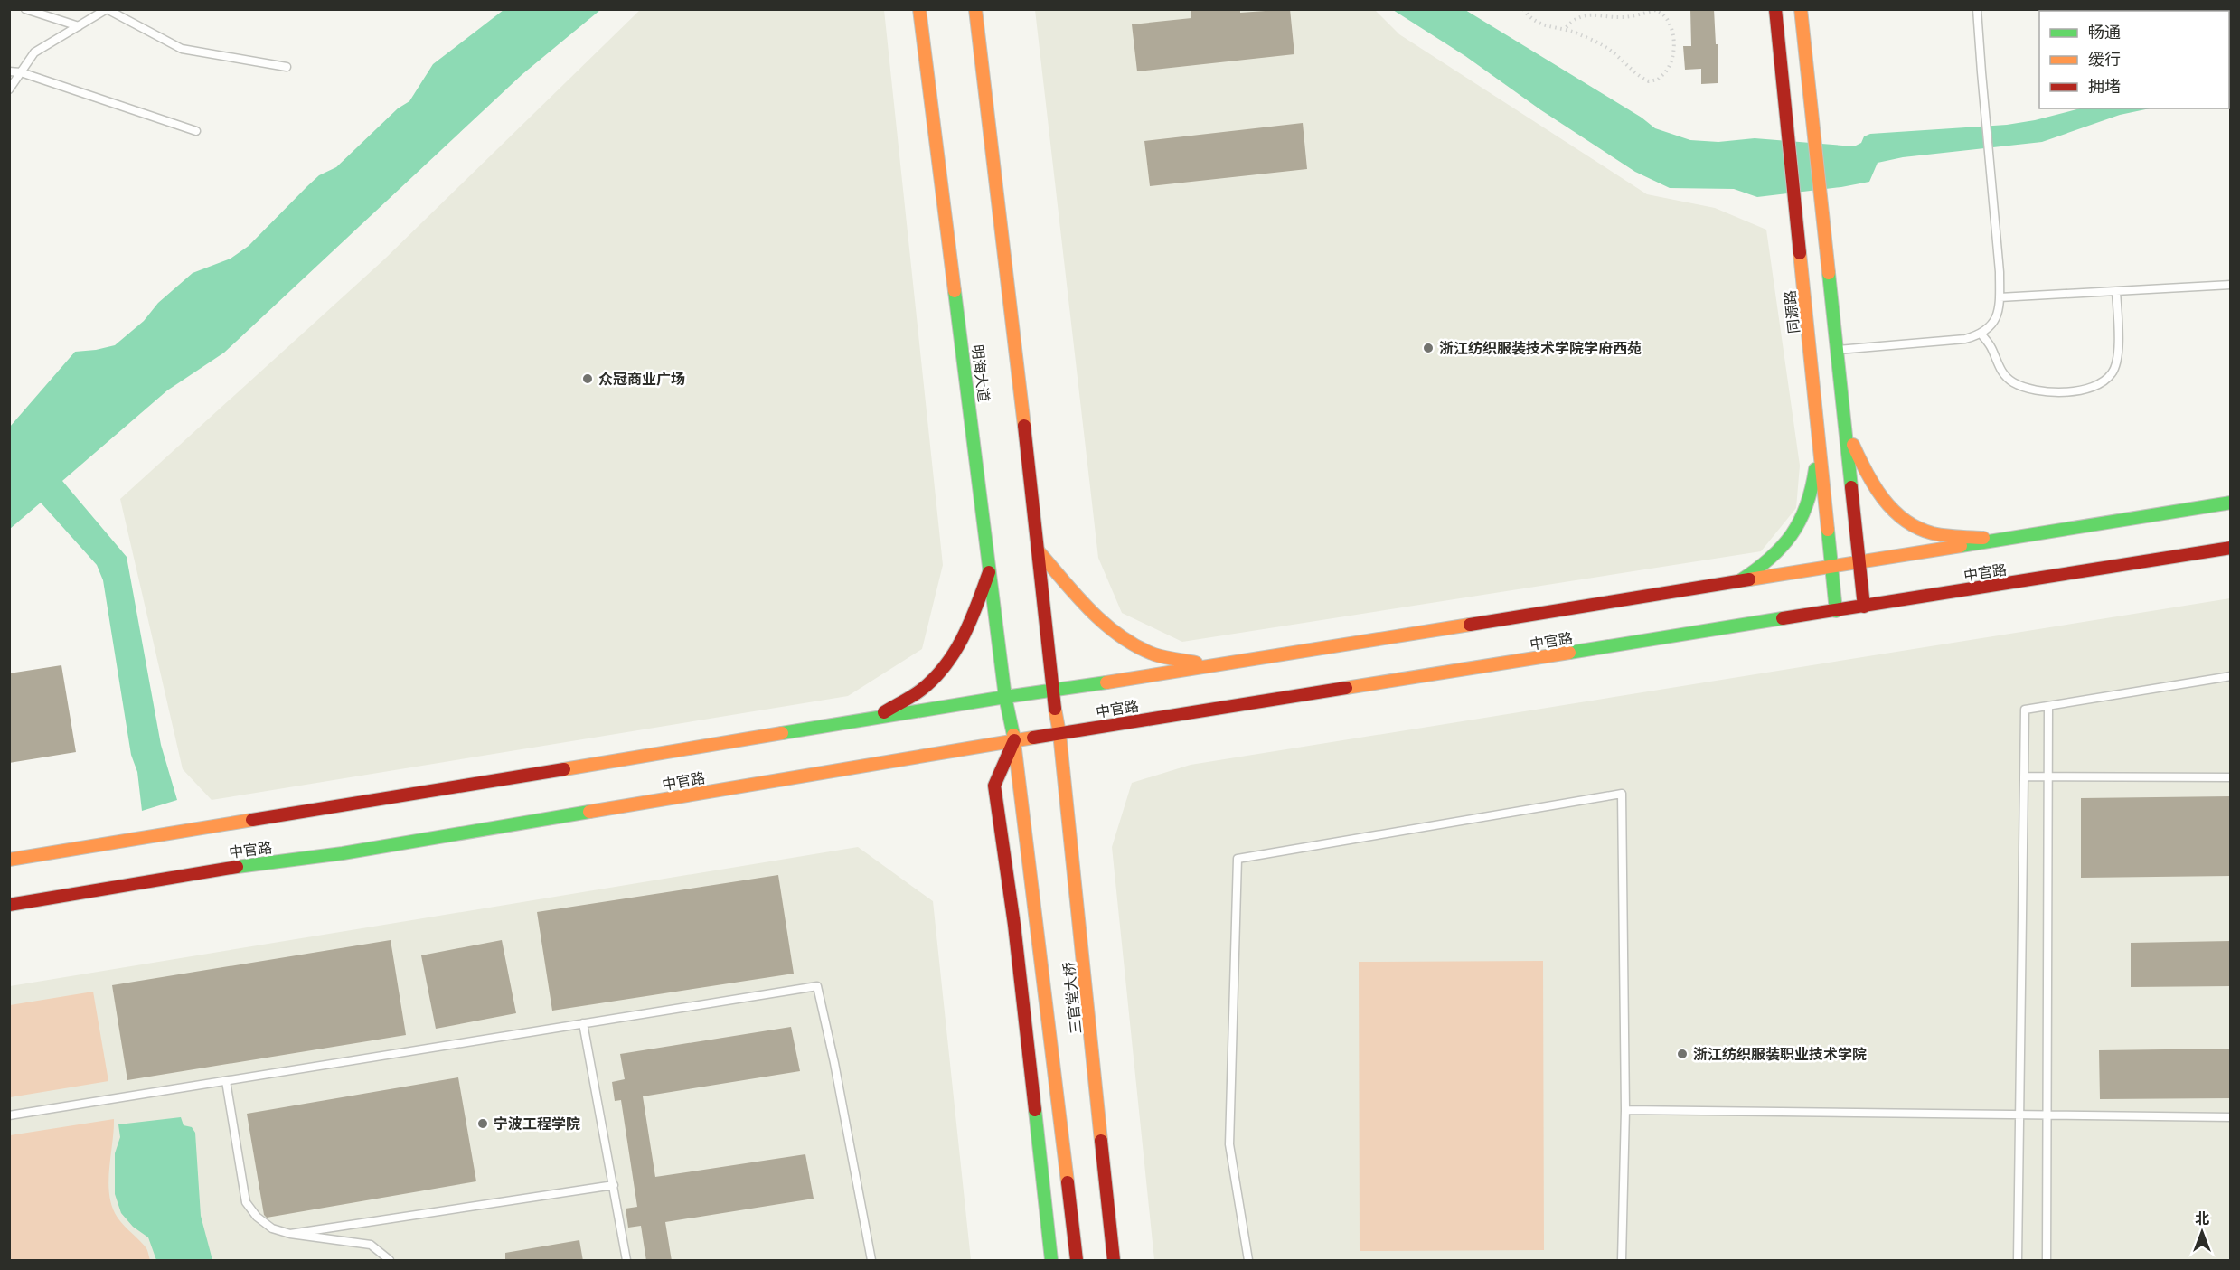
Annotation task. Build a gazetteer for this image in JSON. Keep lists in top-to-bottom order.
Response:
{
  "streets": {
    "main road": [
      "同源路",
      "明海大道",
      "中官路",
      "三官堂大桥"
    ]
  },
  "crossings": [
    ["同源路", "中官路"],
    ["明海大道", "中官路"],
    ["明海大道", "三官堂大桥"],
    ["中官路", "三官堂大桥"]
  ],
  "places": [
    "浙江纺织服装技术学院学府西苑",
    "众冠商业广场",
    "浙江纺织服装职业技术学院",
    "宁波工程学院"
  ],
  "legend": ["畅通", "缓行", "拥堵"],
  "north": "top"
}
